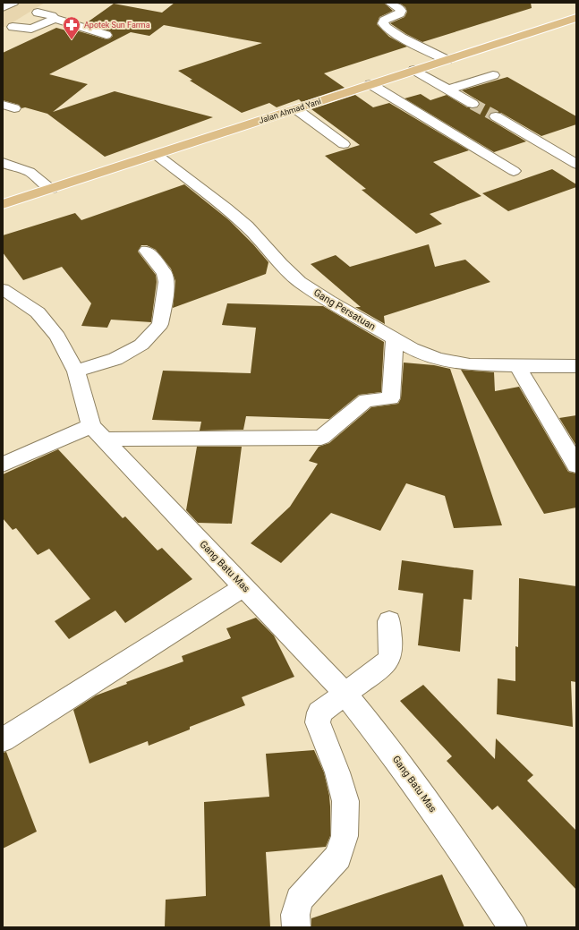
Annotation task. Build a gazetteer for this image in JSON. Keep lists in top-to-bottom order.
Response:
{
  "streets": {
    "main road": ["Jalan Ahmad Yani"],
    "street": ["Gang Persatuan", "Gang Batu Mas"]
  },
  "crossings": [
    ["Jalan Ahmad Yani", "Gang Persatuan"]
  ],
  "places": {
    "pharmacy": ["Apotek Sun Farma"]
  }
}
